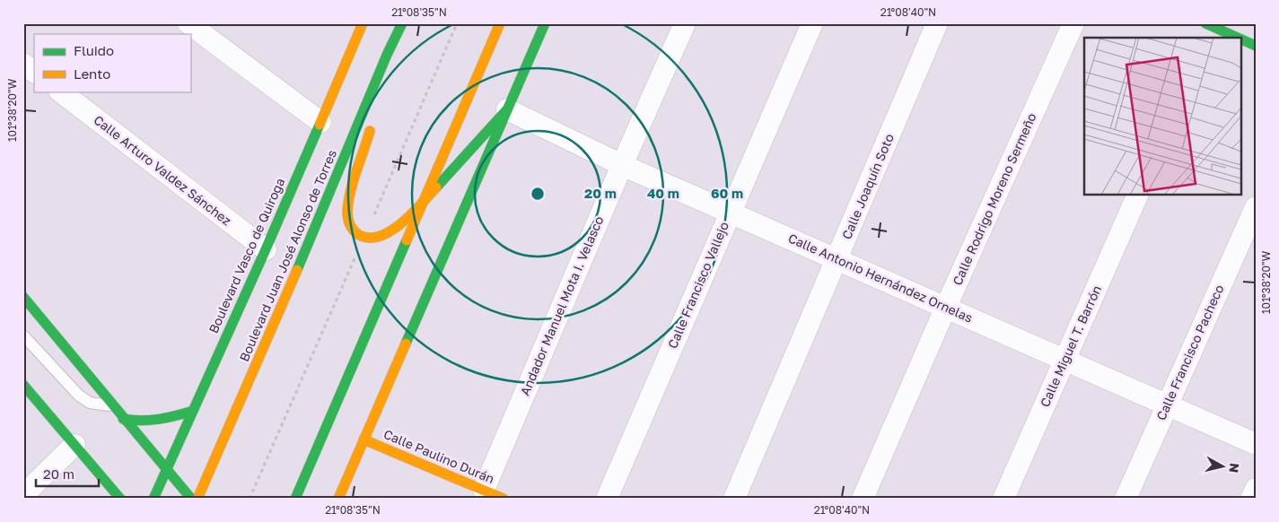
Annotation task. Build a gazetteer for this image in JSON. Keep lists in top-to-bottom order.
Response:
{
  "streets": {
    "main road": ["Boulevard Vasco de Quiroga", "Boulevard Juan José Alonso de Torres", "Calle Paulino Durán"],
    "street": [
      "Calle Arturo Valdez Sánchez",
      "Calle Joaquín Soto",
      "Calle Rodrigo Moreno Sermeño",
      "Calle Antonio Hernández Ornelas",
      "Calle Francisco Vallejo",
      "Andador Manuel Mota I. Velasco",
      "Calle Miguel T. Barrón",
      "Calle Francisco Pacheco"
    ]
  },
  "crossings": [
    ["Calle Arturo Valdez Sánchez", "Boulevard Vasco de Quiroga"],
    ["Calle Joaquín Soto", "Calle Antonio Hernández Ornelas"],
    ["Calle Rodrigo Moreno Sermeño", "Calle Antonio Hernández Ornelas"],
    ["Calle Antonio Hernández Ornelas", "Calle Francisco Vallejo"],
    ["Calle Antonio Hernández Ornelas", "Andador Manuel Mota I. Velasco"],
    ["Calle Antonio Hernández Ornelas", "Calle Miguel T. Barrón"],
    ["Calle Antonio Hernández Ornelas", "Calle Francisco Pacheco"],
    ["Andador Manuel Mota I. Velasco", "Calle Paulino Durán"]
  ],
  "legend": ["Fluido", "Lento"],
  "scale_bar": "20 m",
  "north": "right",
  "coordinates": ["21°08'35\"N", "21°08'40\"N", "101°38'20\"W"],
  "rings": ["20 m", "40 m", "60 m"]
}
